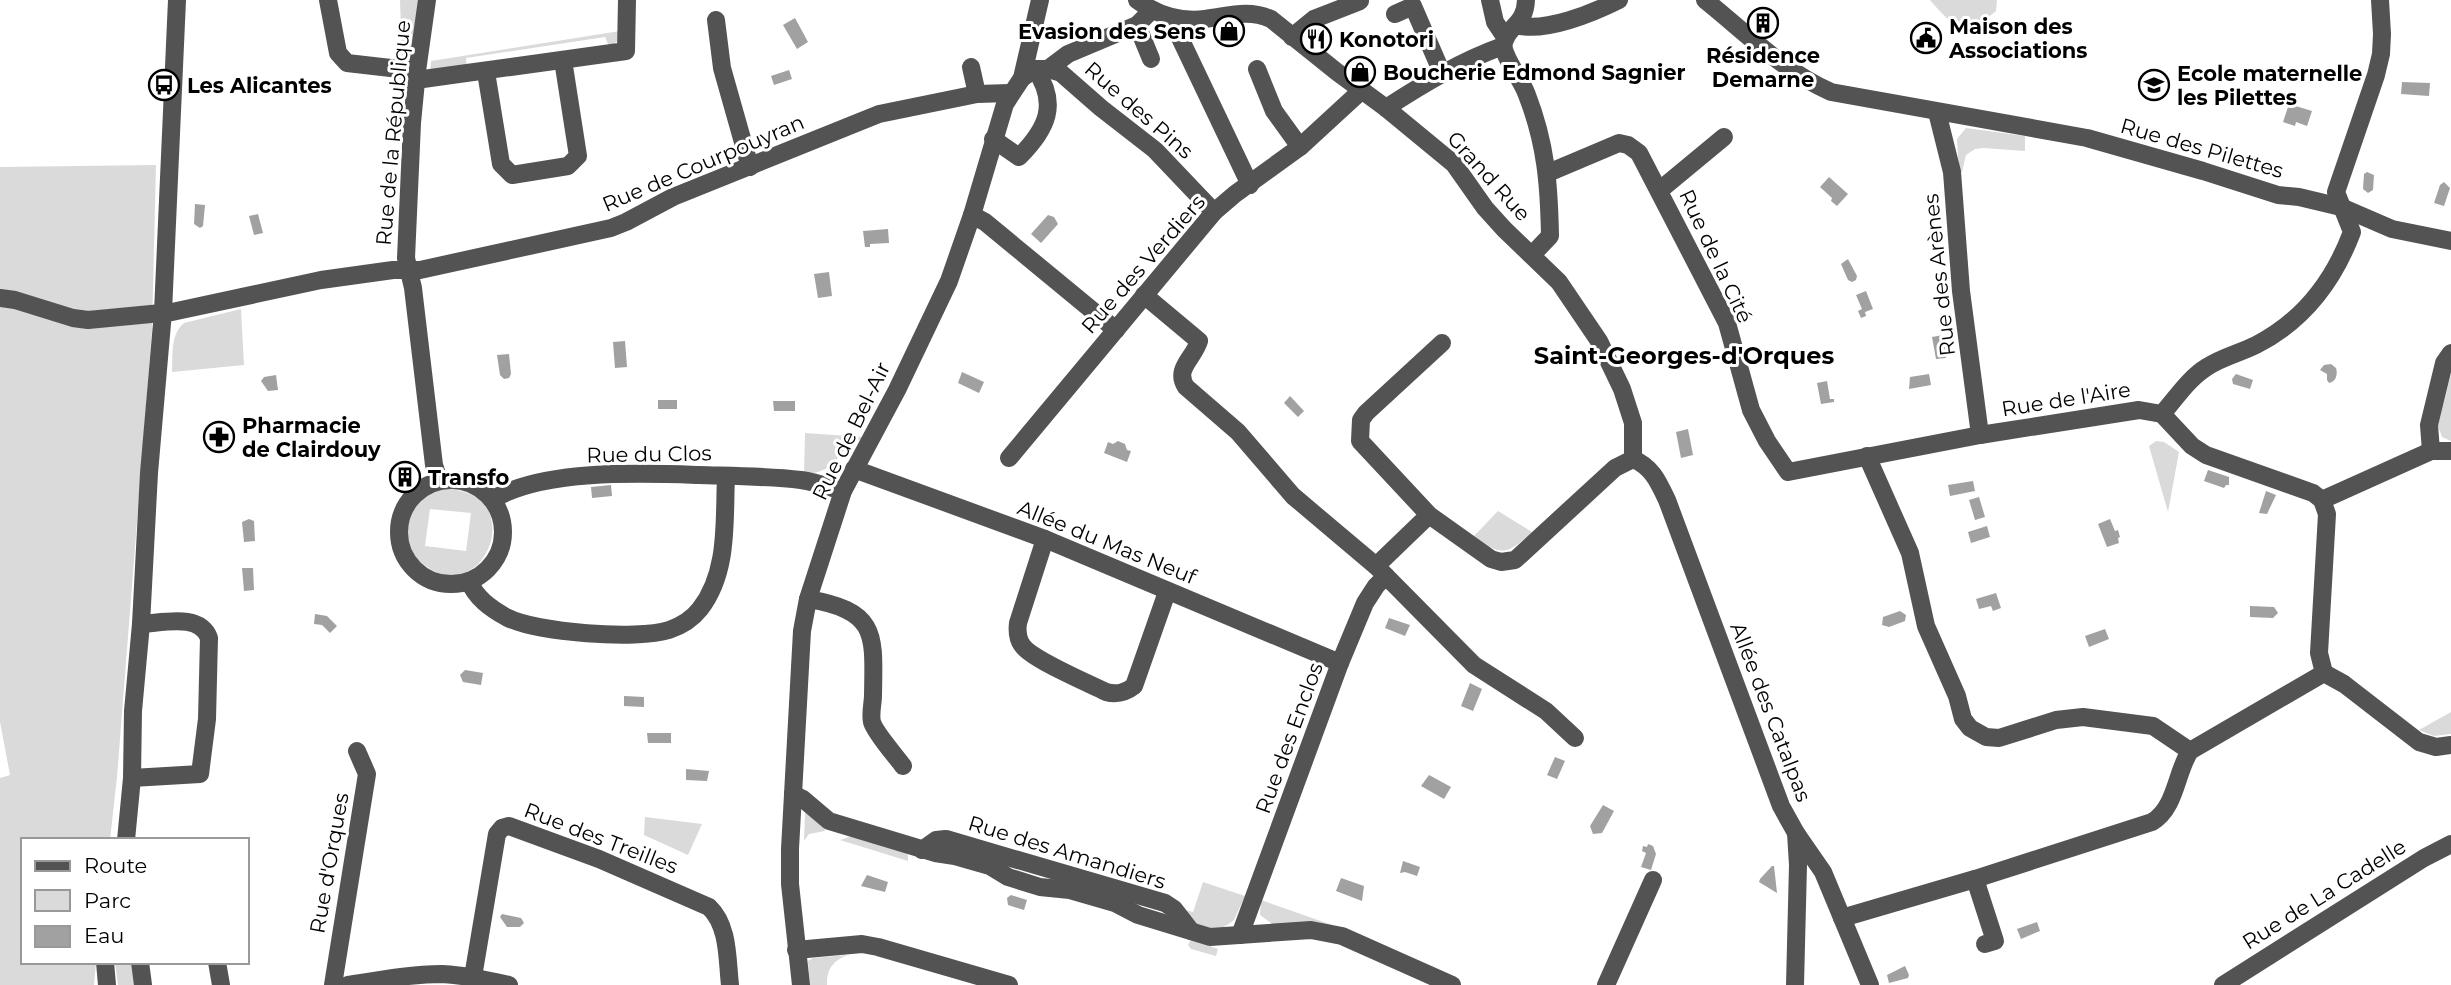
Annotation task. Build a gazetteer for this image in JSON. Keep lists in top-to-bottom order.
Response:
{
  "streets": {
    "street": [
      "Rue des Pins",
      "Rue de la République",
      "Rue des Pilettes",
      "Rue de Courpouyran",
      "Grand Rue",
      "Rue de la Cité",
      "Rue des Verdiers",
      "Rue des Arènes",
      "Rue de l'Aire",
      "Rue de Bel-Air",
      "Rue du Clos",
      "Allée du Mas Neuf",
      "Allée des Catalpas",
      "Rue des Enclos",
      "Rue des Treilles",
      "Rue des Amandiers",
      "Rue d'Orques",
      "Rue de La Cadelle"
    ]
  },
  "crossings": [
    ["Rue des Pins", "Rue des Verdiers"],
    ["Rue des Pins", "Rue de Bel-Air"],
    ["Rue de la République", "Rue de Courpouyran"],
    ["Rue de la République", "Rue du Clos"],
    ["Rue des Pilettes", "Rue des Arènes"],
    ["Rue de Courpouyran", "Rue de Bel-Air"],
    ["Grand Rue", "Rue des Verdiers"],
    ["Grand Rue", "Allée des Catalpas"],
    ["Rue de la Cité", "Rue de l'Aire"],
    ["Rue des Arènes", "Rue de l'Aire"],
    ["Rue de Bel-Air", "Rue du Clos"],
    ["Rue de Bel-Air", "Allée du Mas Neuf"],
    ["Rue de Bel-Air", "Rue des Amandiers"],
    ["Allée du Mas Neuf", "Rue des Enclos"],
    ["Rue des Enclos", "Rue des Amandiers"]
  ],
  "districts": ["Saint-Georges-d'Orques"],
  "places": {
    "building": ["Résidence Demarne", "Transfo"],
    "shop": ["Evasion des Sens", "Boucherie Edmond Sagnier"],
    "public building": ["Maison des Associations"],
    "restaurant": ["Konotori"],
    "bus stop": ["Les Alicantes"],
    "school or university": ["Ecole maternelle les Pilettes"],
    "pharmacy": ["Pharmacie de Clairdouy"]
  },
  "legend": ["Route", "Parc", "Eau"]
}
